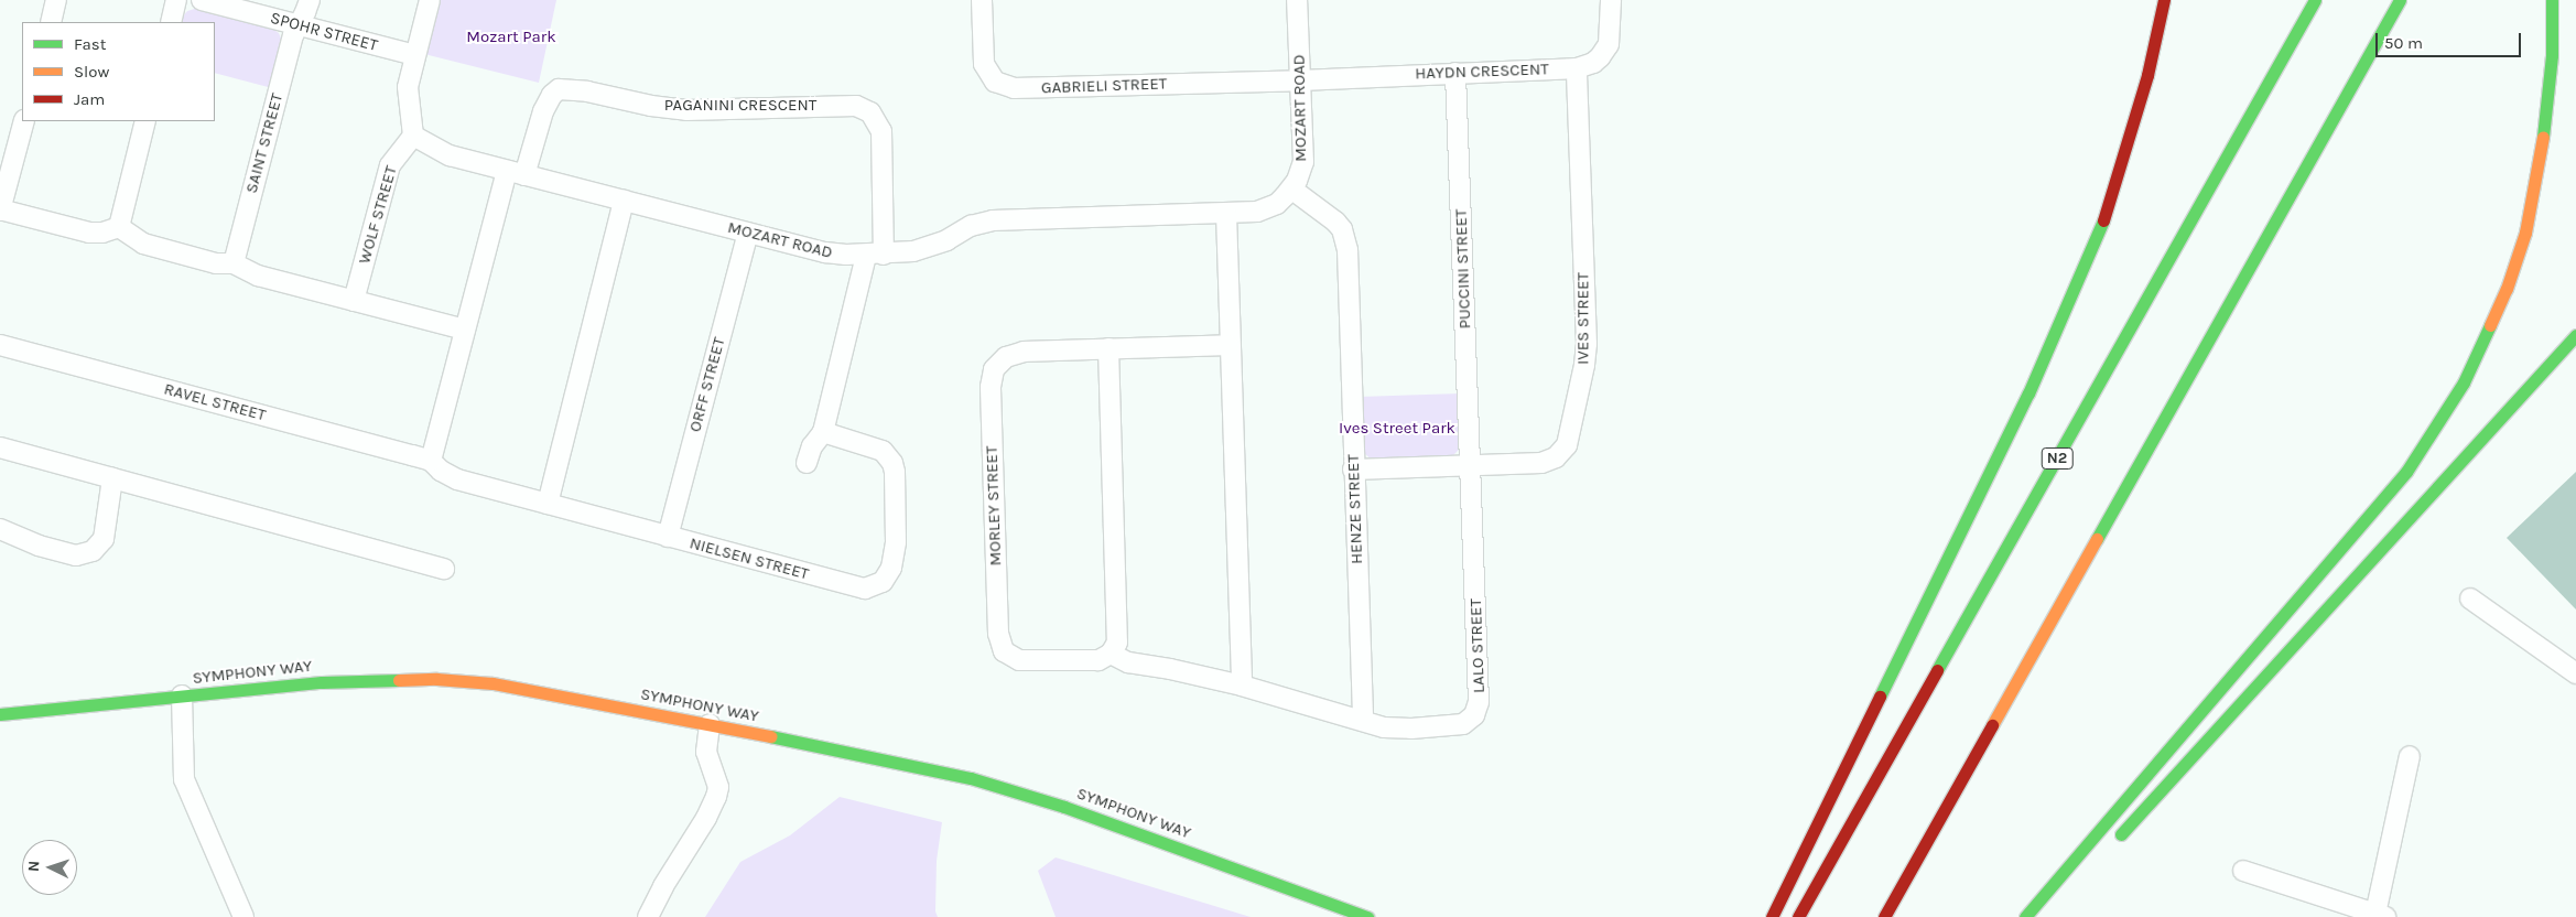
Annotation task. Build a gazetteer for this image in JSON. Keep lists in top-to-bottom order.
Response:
{
  "streets": {
    "main road": ["N2", "SYMPHONY WAY"],
    "street": [
      "SPOHR STREET",
      "HAYDN CRESCENT",
      "GABRIELI STREET",
      "PAGANINI CRESCENT",
      "MOZART ROAD",
      "SAINT STREET",
      "WOLF STREET",
      "PUCCINI STREET",
      "IVES STREET",
      "ORFF STREET",
      "RAVEL STREET",
      "MORLEY STREET",
      "HENZE STREET",
      "NIELSEN STREET",
      "LALO STREET"
    ]
  },
  "crossings": [
    ["SPOHR STREET", "SAINT STREET"],
    ["HAYDN CRESCENT", "GABRIELI STREET"],
    ["HAYDN CRESCENT", "MOZART ROAD"],
    ["HAYDN CRESCENT", "PUCCINI STREET"],
    ["HAYDN CRESCENT", "IVES STREET"],
    ["GABRIELI STREET", "MOZART ROAD"],
    ["PAGANINI CRESCENT", "MOZART ROAD"],
    ["MOZART ROAD", "WOLF STREET"],
    ["MOZART ROAD", "ORFF STREET"],
    ["MOZART ROAD", "HENZE STREET"],
    ["PUCCINI STREET", "IVES STREET"],
    ["PUCCINI STREET", "LALO STREET"],
    ["IVES STREET", "HENZE STREET"],
    ["IVES STREET", "LALO STREET"],
    ["ORFF STREET", "NIELSEN STREET"],
    ["RAVEL STREET", "NIELSEN STREET"],
    ["MORLEY STREET", "LALO STREET"],
    ["HENZE STREET", "LALO STREET"]
  ],
  "parks": ["Mozart Park", "Ives Street Park"],
  "legend": ["Fast", "Slow", "Jam"],
  "scale_bar": "50 m",
  "north": "left"
}
